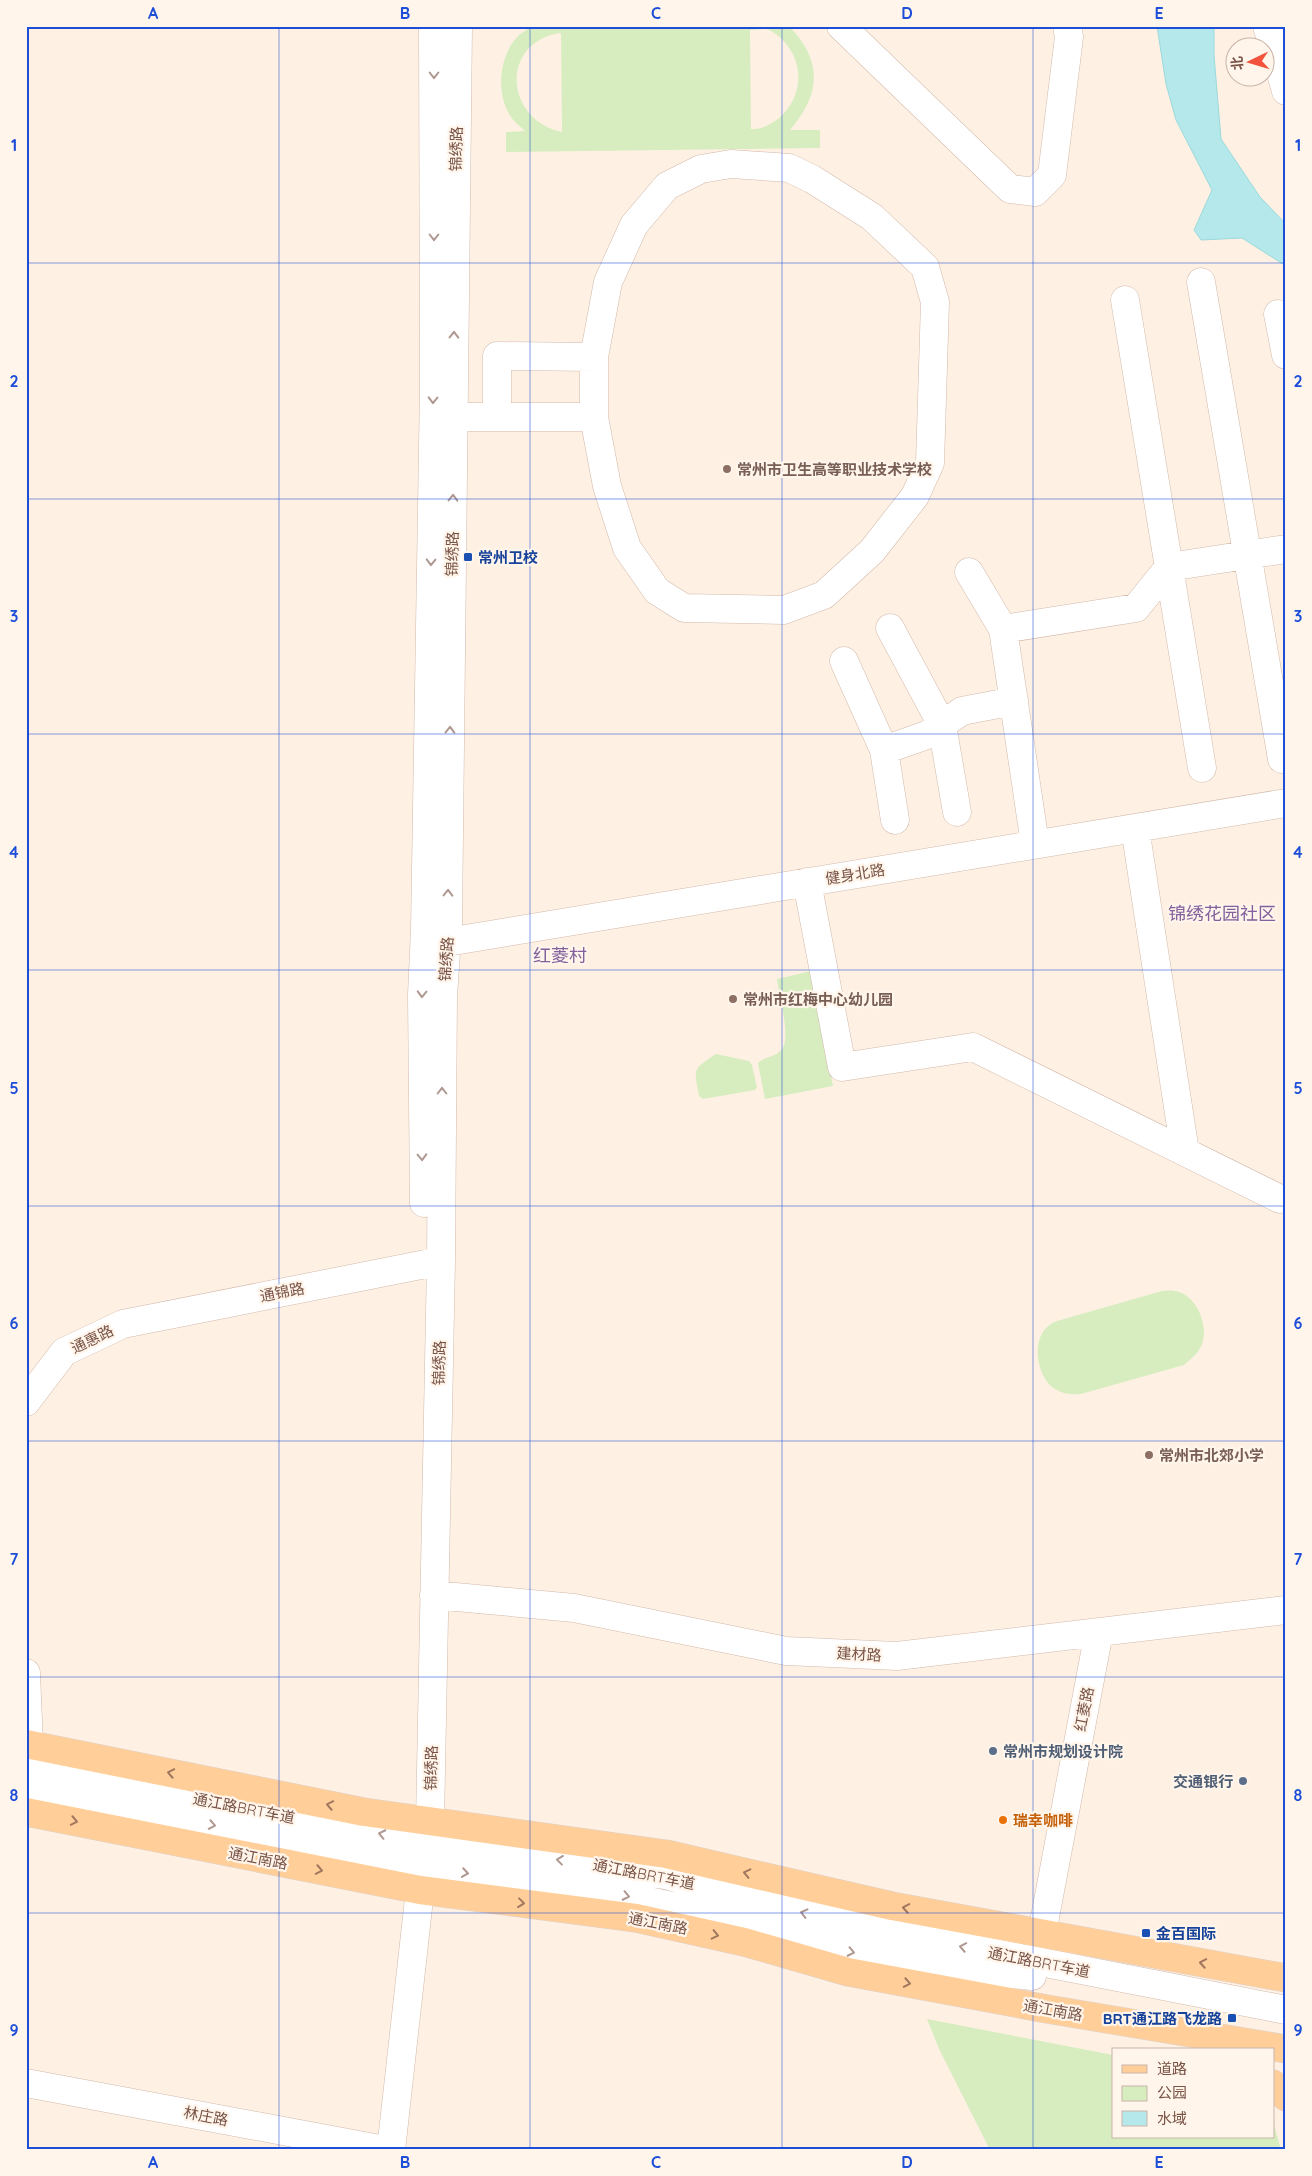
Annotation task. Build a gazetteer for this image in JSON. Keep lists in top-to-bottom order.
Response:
{
  "streets": {
    "main road": ["通江南路"],
    "street": [
      "锦绣路",
      "健身北路",
      "通锦路",
      "通惠路",
      "建材路",
      "红菱路",
      "通江路BRT车道",
      "林庄路"
    ]
  },
  "crossings": [
    ["锦绣路", "健身北路"],
    ["锦绣路", "通锦路"],
    ["锦绣路", "建材路"],
    ["锦绣路", "通江路BRT车道"],
    ["锦绣路", "通江南路"],
    ["通锦路", "通惠路"],
    ["建材路", "红菱路"],
    ["红菱路", "通江南路"],
    ["通江路BRT车道", "通江南路"]
  ],
  "districts": ["锦绣花园社区", "红菱村"],
  "places": {
    "other": [
      "常州市卫生高等职业技术学校",
      "常州市红梅中心幼儿园",
      "常州市北郊小学",
      "常州市规划设计院",
      "交通银行",
      "瑞幸咖啡"
    ],
    "transit": ["常州卫校", "金百国际", "BRT通江路飞龙路"]
  },
  "legend": ["道路", "公园", "水域"],
  "north": "left",
  "grid": {
    "columns": [
      "A",
      "B",
      "C",
      "D",
      "E"
    ],
    "rows": [
      "1",
      "2",
      "3",
      "4",
      "5",
      "6",
      "7",
      "8",
      "9"
    ]
  }
}
